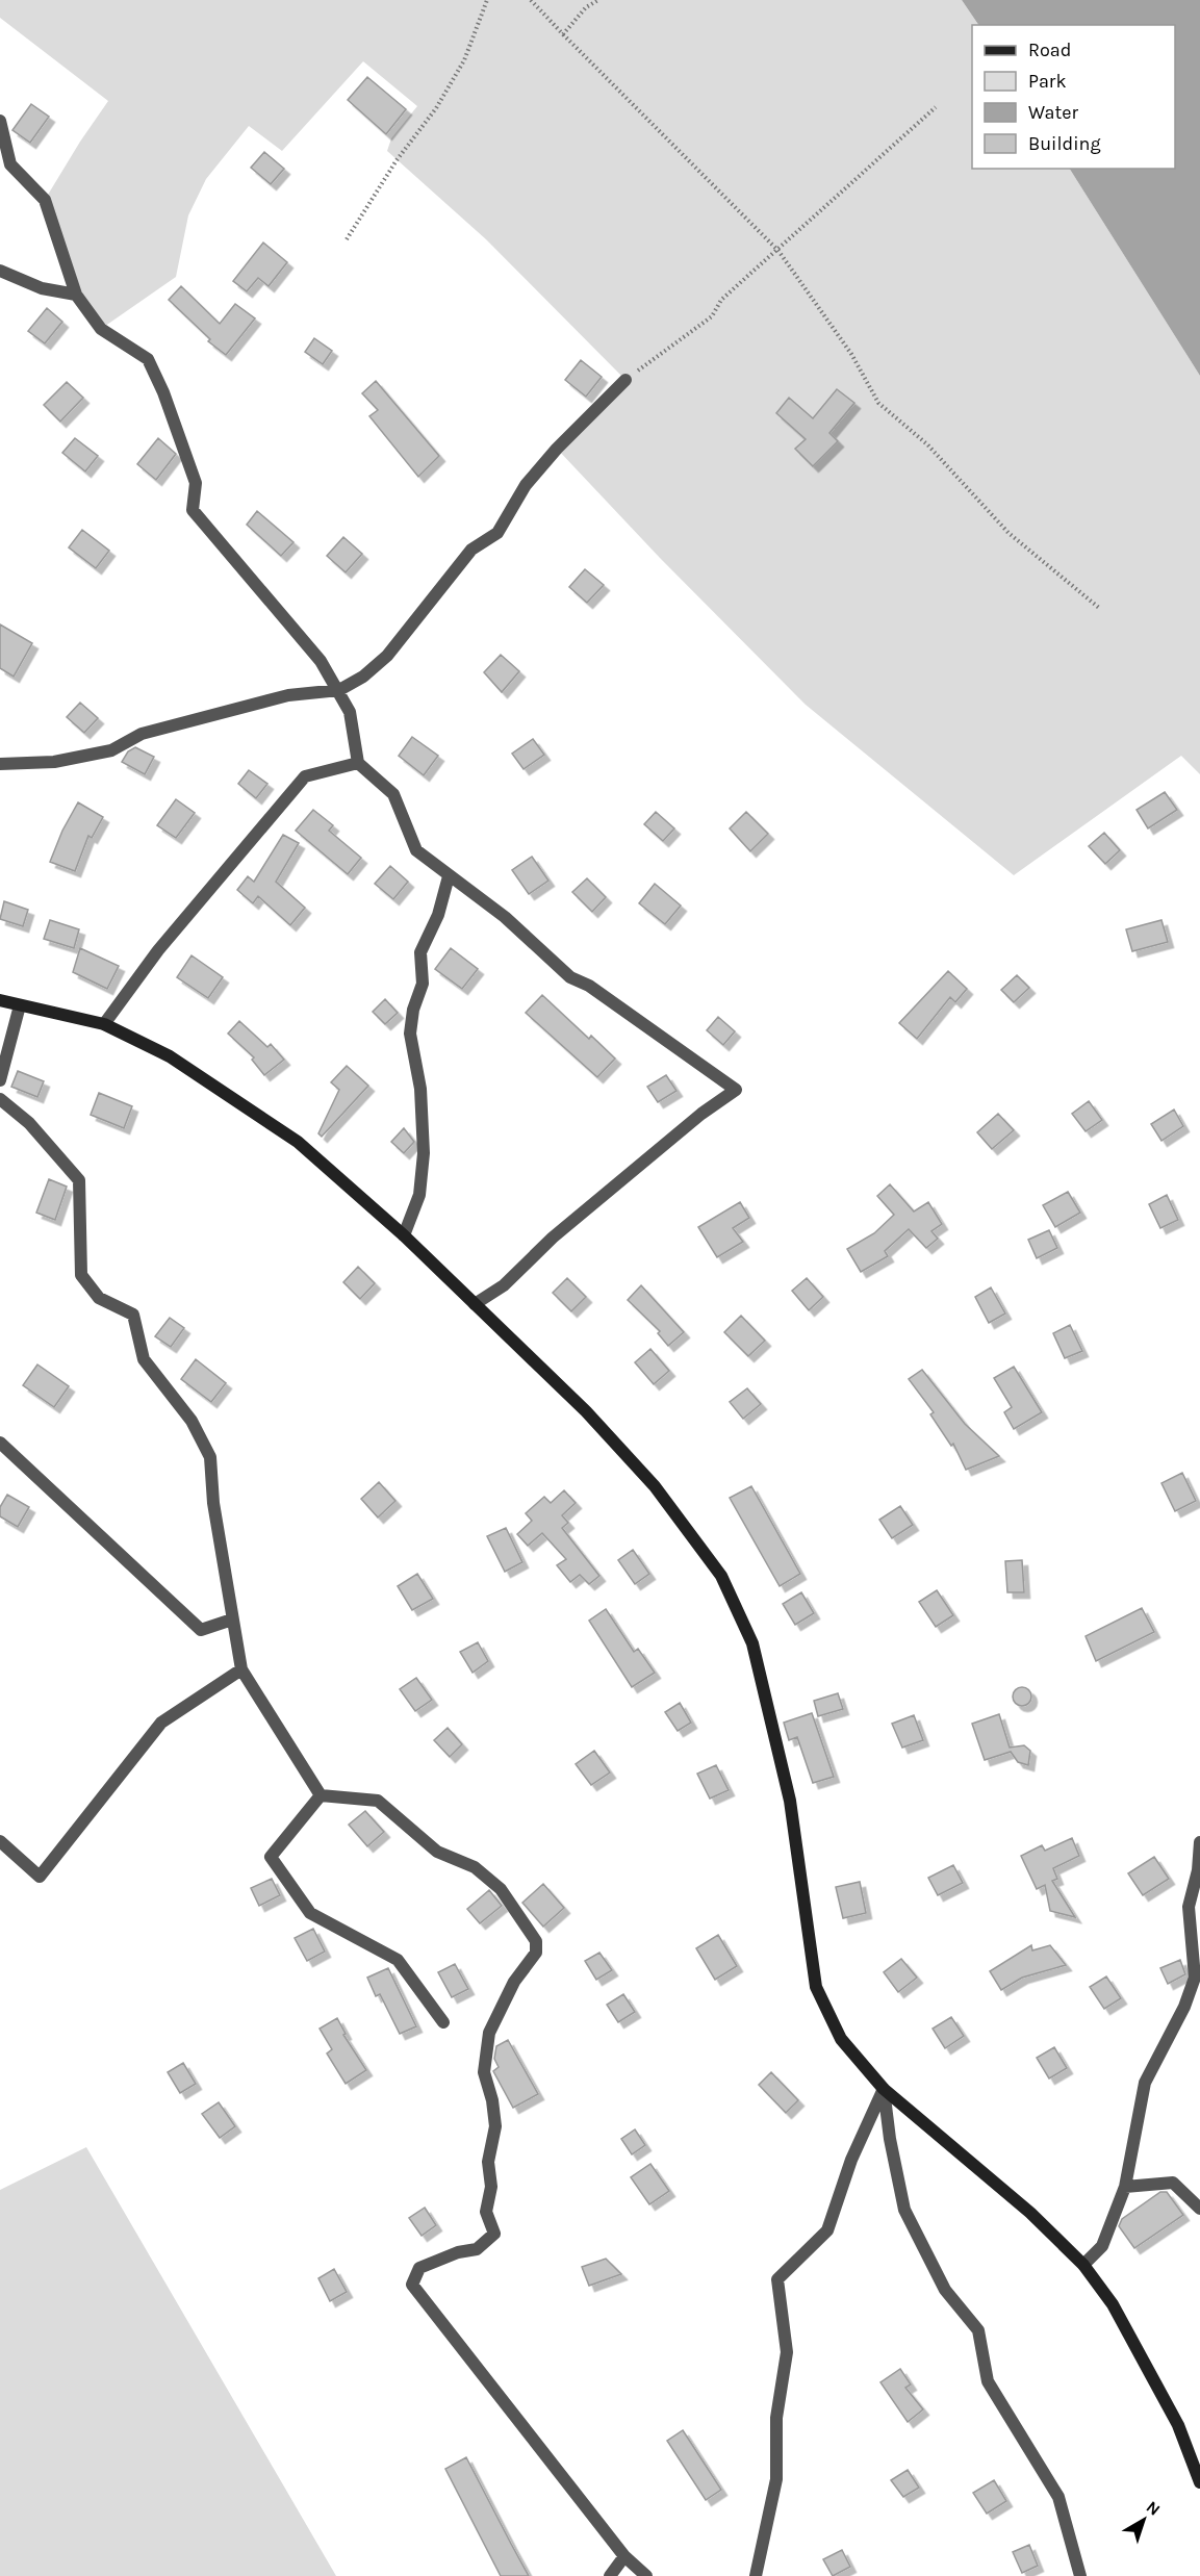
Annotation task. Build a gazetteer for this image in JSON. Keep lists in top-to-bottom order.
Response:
{
  "legend": [
    "Road",
    "Park",
    "Water",
    "Building"
  ],
  "north": "top right"
}
